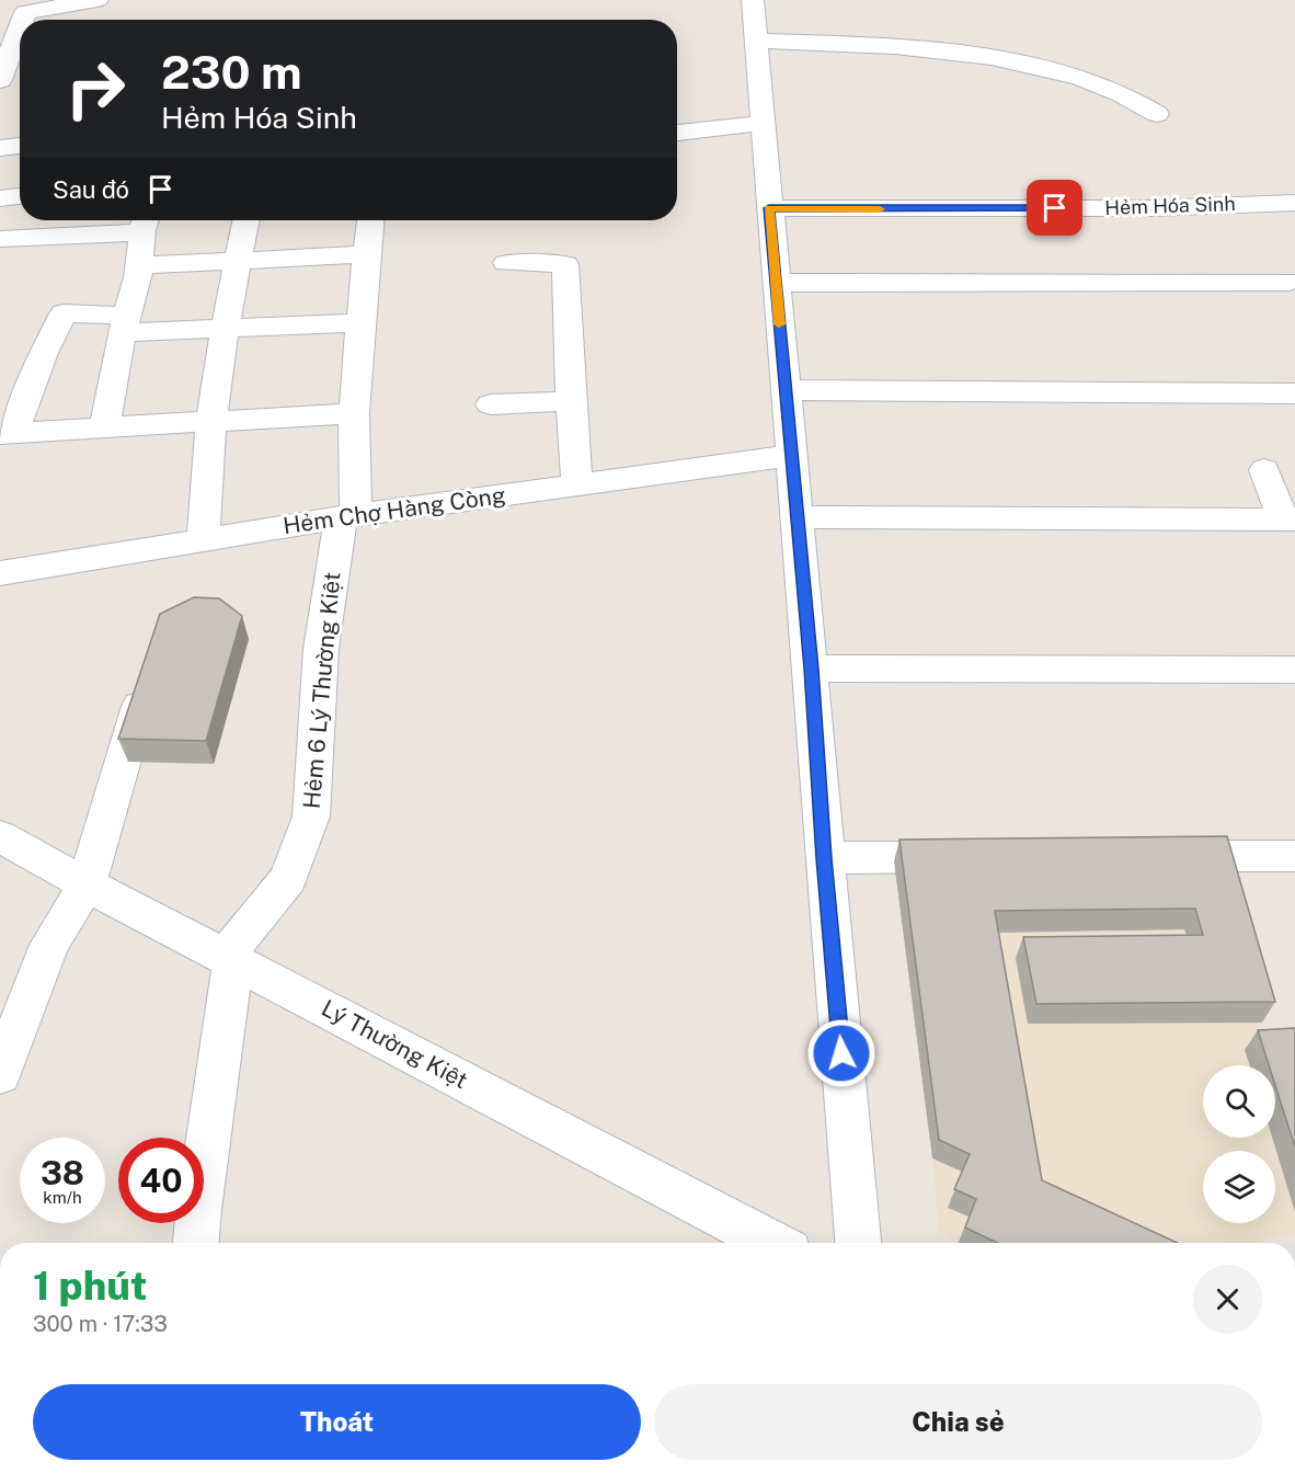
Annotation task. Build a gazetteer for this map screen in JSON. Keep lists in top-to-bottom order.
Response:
{
  "streets": {
    "street": [
      "Hẻm Hóa Sinh",
      "Hẻm Chợ Hàng Còng",
      "Hẻm 6 Lý Thường Kiệt",
      "Lý Thường Kiệt"
    ]
  },
  "crossings": [
    ["Hẻm Chợ Hàng Còng", "Hẻm 6 Lý Thường Kiệt"],
    ["Hẻm 6 Lý Thường Kiệt", "Lý Thường Kiệt"]
  ],
  "page": {
    "turn": ["230 m", "Hẻm Hóa Sinh"],
    "then": "Sau đó",
    "speed": "38 km/h",
    "limit": "40",
    "heading": ["1 phút", "300 m · 17:33"],
    "buttons": ["Thoát", "Chia sẻ"]
  }
}
